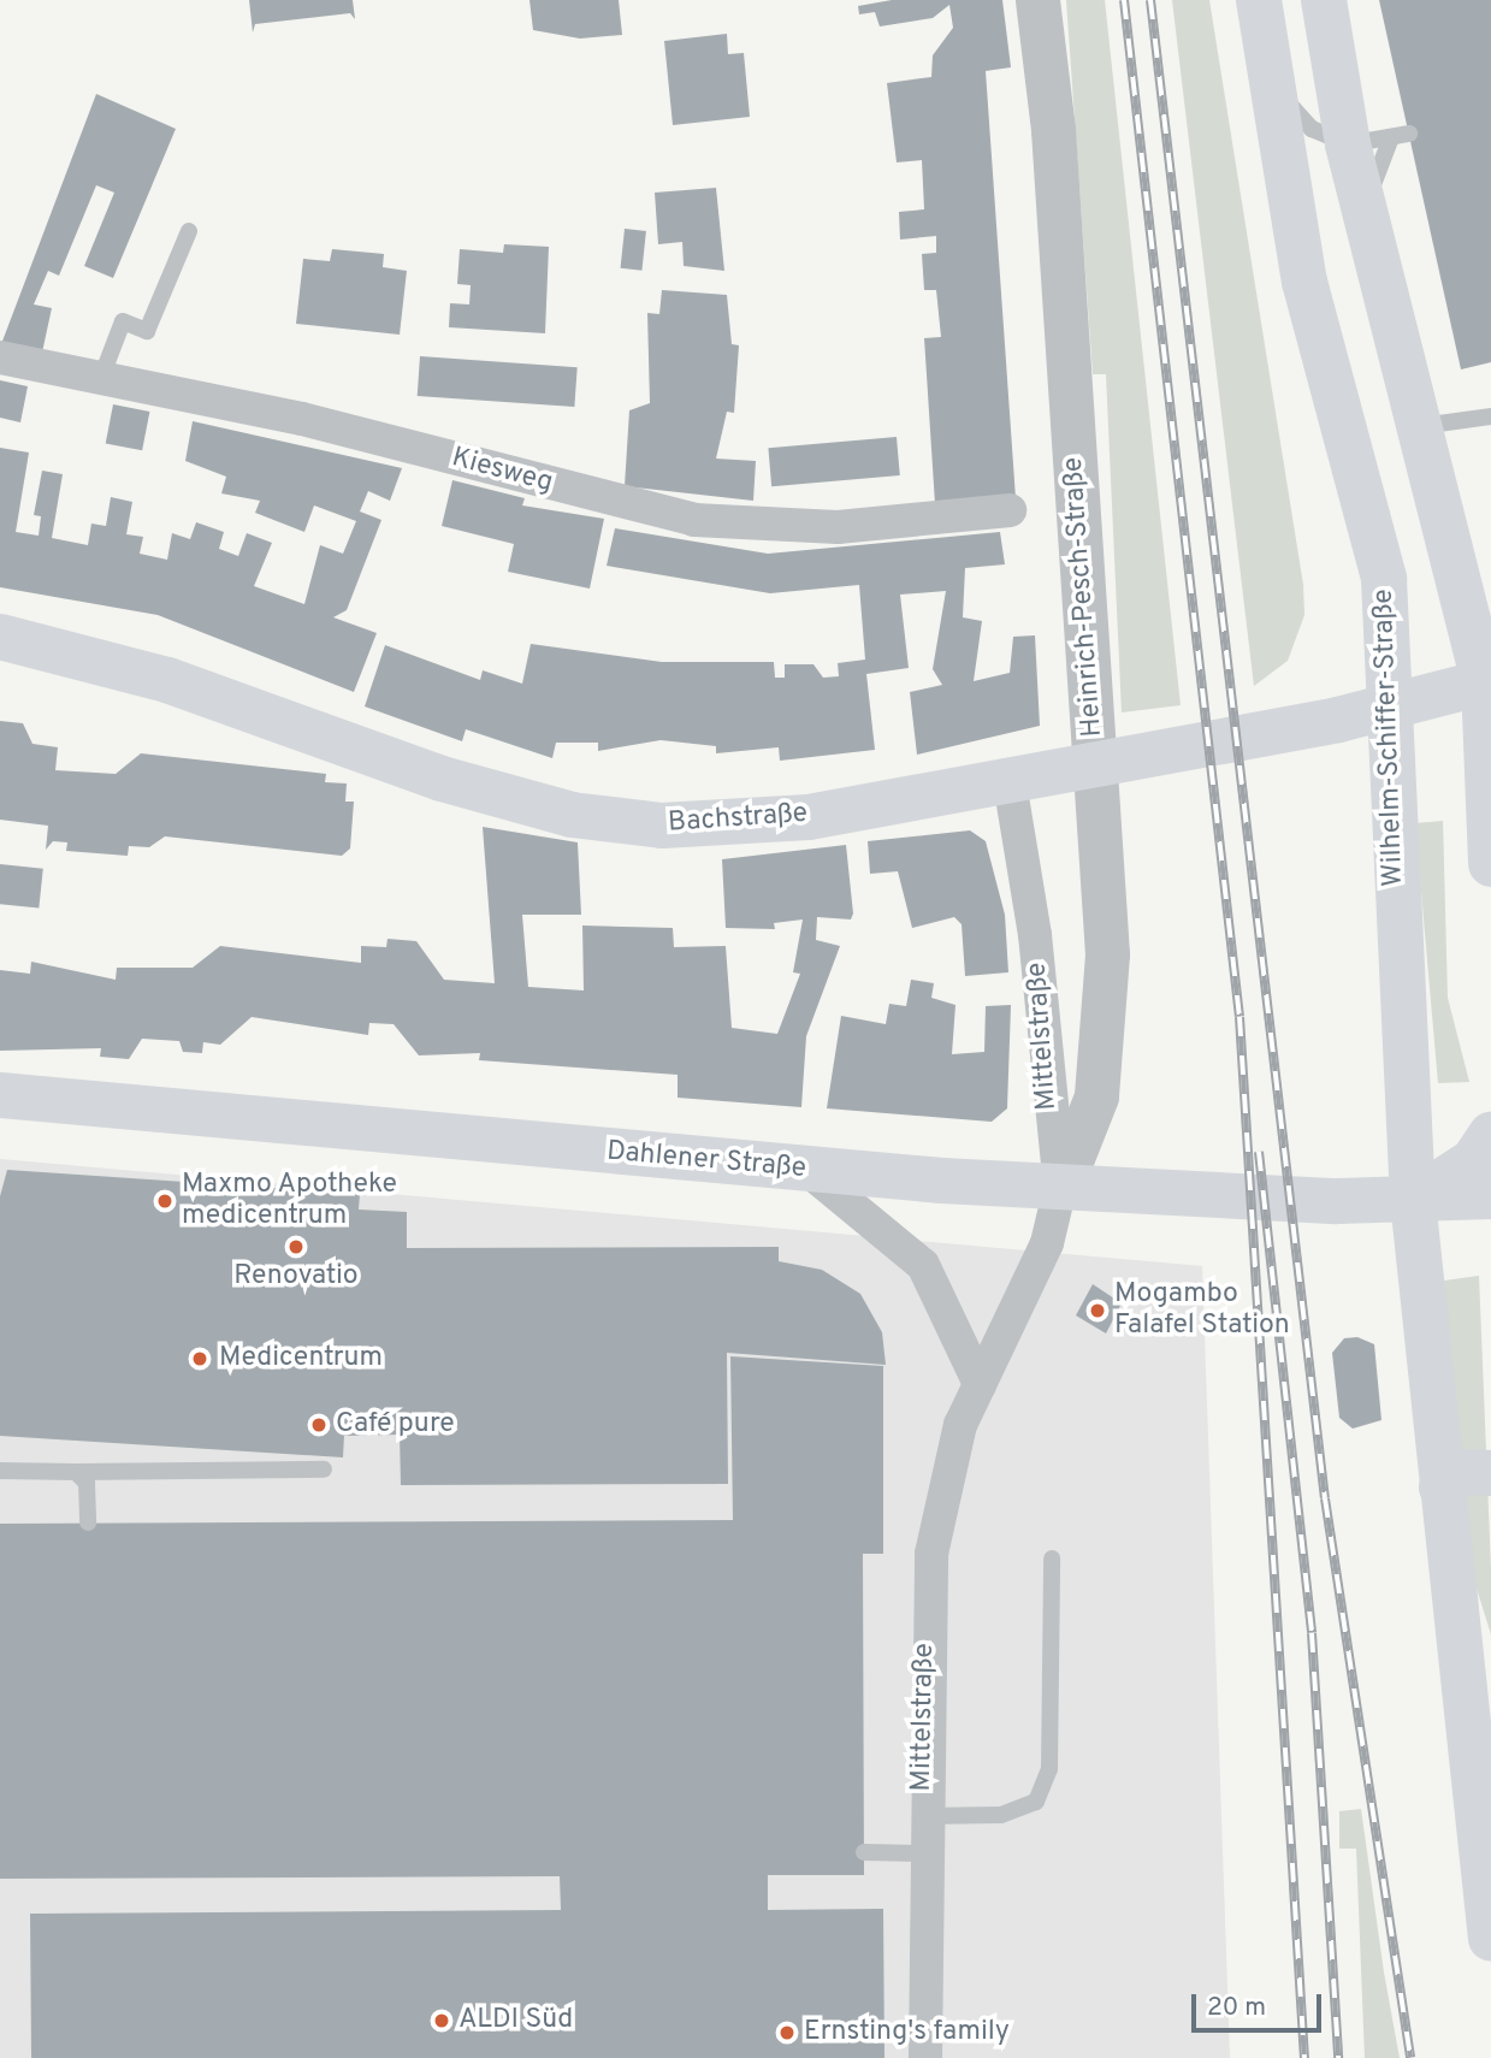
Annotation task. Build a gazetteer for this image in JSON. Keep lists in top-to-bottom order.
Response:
{
  "streets": {
    "main road": ["Wilhelm-Schiffer-Straße", "Bachstraße", "Dahlener Straße"],
    "street": ["Kiesweg", "Heinrich-Pesch-Straße", "Mittelstraße"]
  },
  "crossings": [
    ["Heinrich-Pesch-Straße", "Mittelstraße"],
    ["Heinrich-Pesch-Straße", "Dahlener Straße"],
    ["Wilhelm-Schiffer-Straße", "Bachstraße"],
    ["Wilhelm-Schiffer-Straße", "Dahlener Straße"],
    ["Bachstraße", "Mittelstraße"],
    ["Mittelstraße", "Dahlener Straße"]
  ],
  "places": [
    "Maxmo Apotheke medicentrum",
    "Renovatio",
    "Mogambo Falafel Station",
    "Medicentrum",
    "Café pure",
    "ALDI Süd",
    "Ernsting's family"
  ],
  "scale_bar": "20 m"
}
